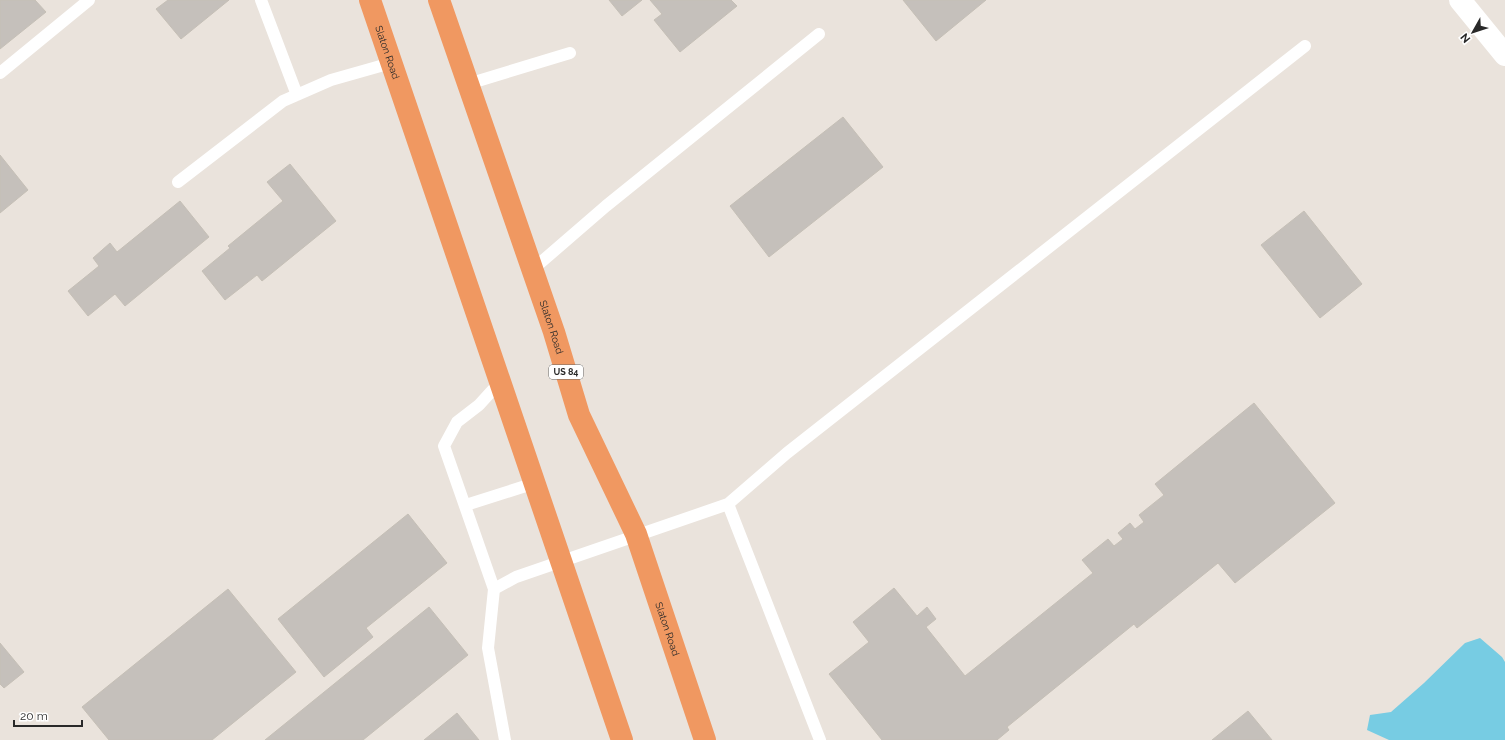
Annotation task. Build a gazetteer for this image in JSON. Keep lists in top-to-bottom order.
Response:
{
  "streets": {
    "highway": ["Slaton Road", "US 84"]
  },
  "scale_bar": "20 m",
  "north": "bottom left"
}
